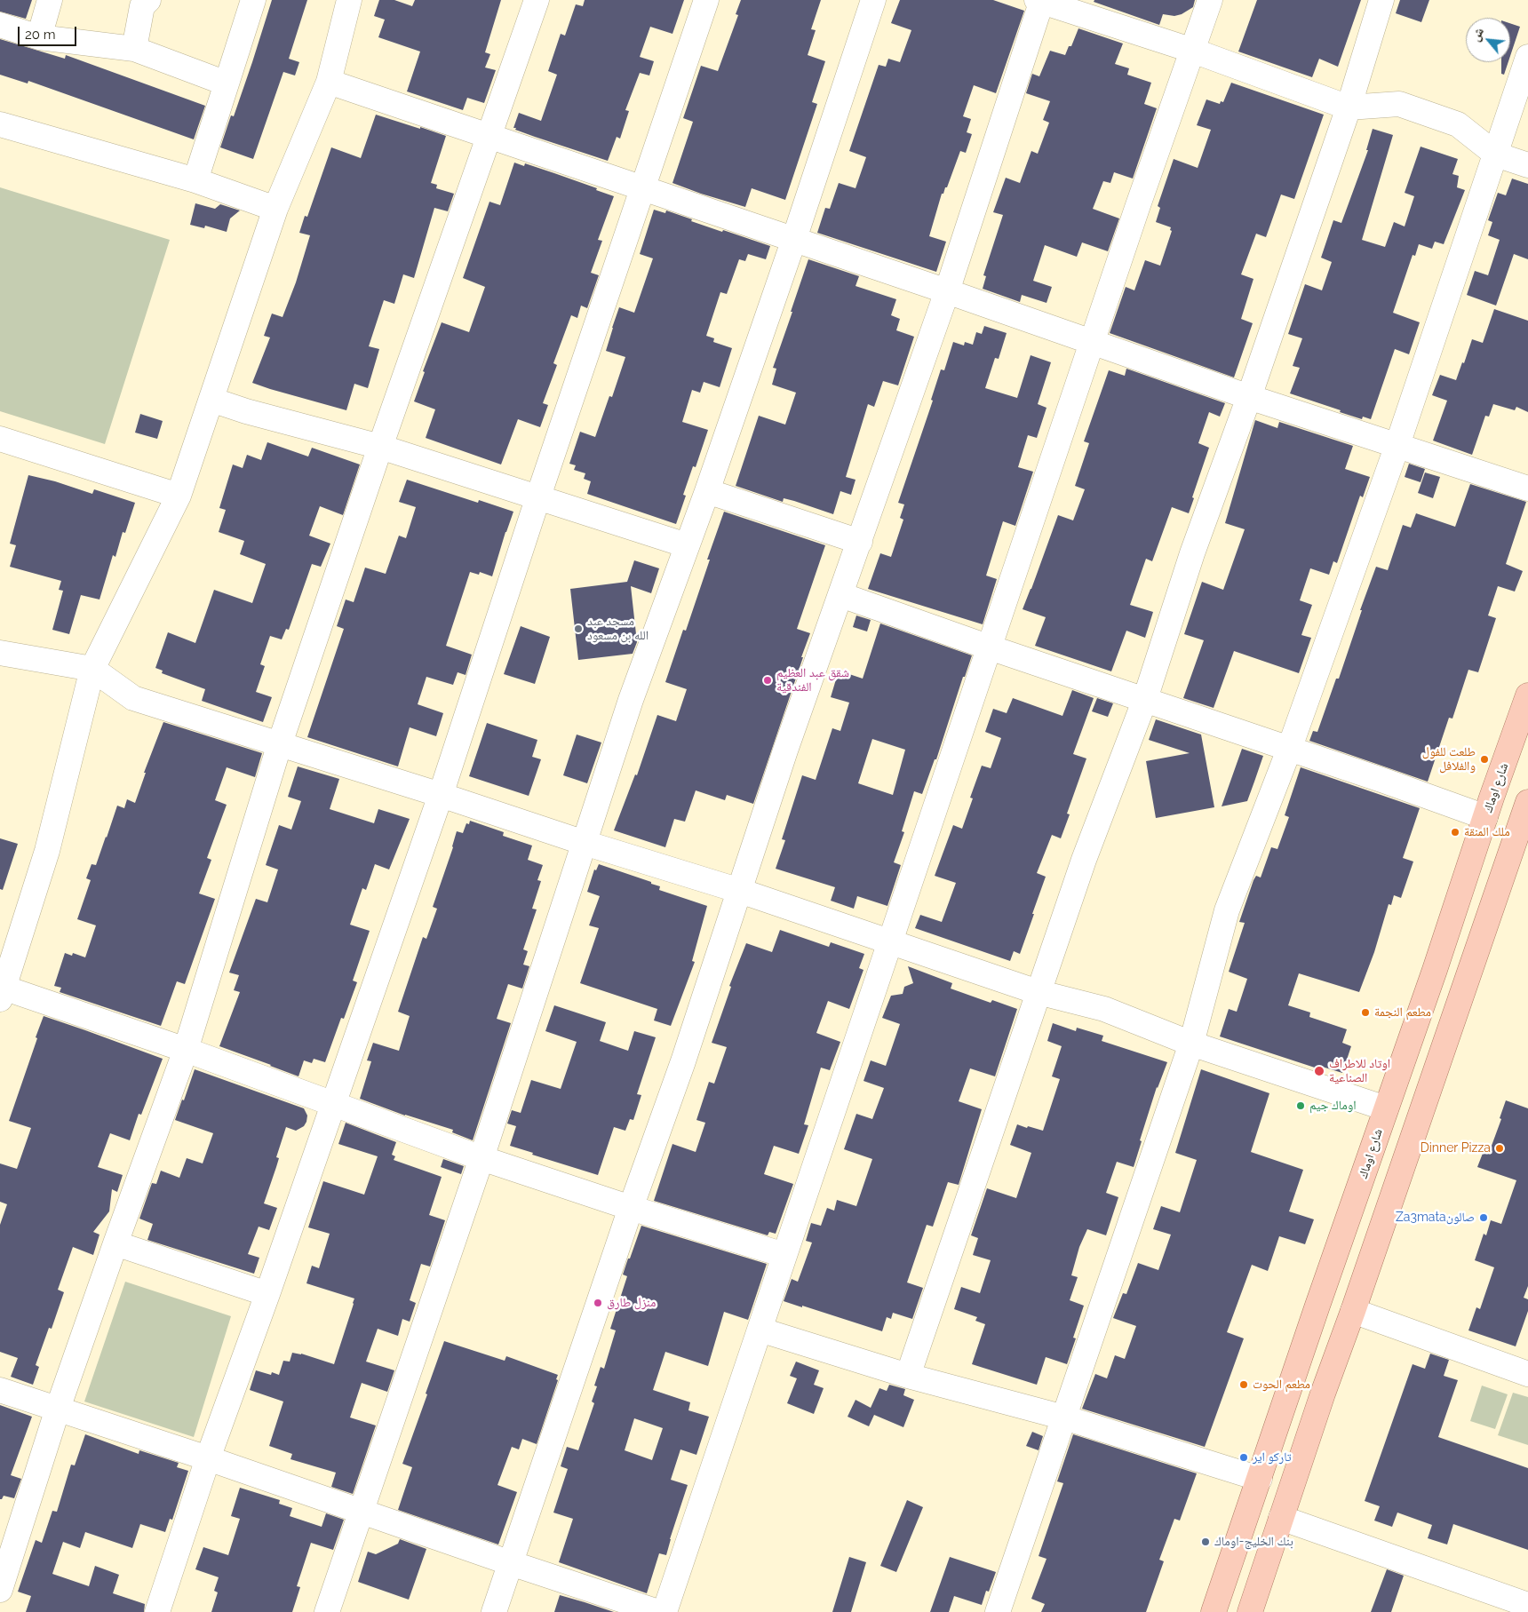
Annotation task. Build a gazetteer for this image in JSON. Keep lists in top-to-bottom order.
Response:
{
  "streets": {
    "main road": ["شارع اوماك"]
  },
  "places": [
    "مسجد عبد الله بن مسعود",
    "شقق عبد العظيم الفندقية",
    "طلعت للفول والفلافل",
    "ملك المنقة",
    "مطعم النجمة",
    "اوتاد للاطراف الصناعية",
    "اوماك جيم",
    "Dinner Pizza",
    "Za3mataصالون",
    "منزل طارق",
    "مطعم الحوت",
    "تاركو اير",
    "بنك الخليج-اوماك"
  ],
  "scale_bar": "20 m",
  "north": "top left"
}
